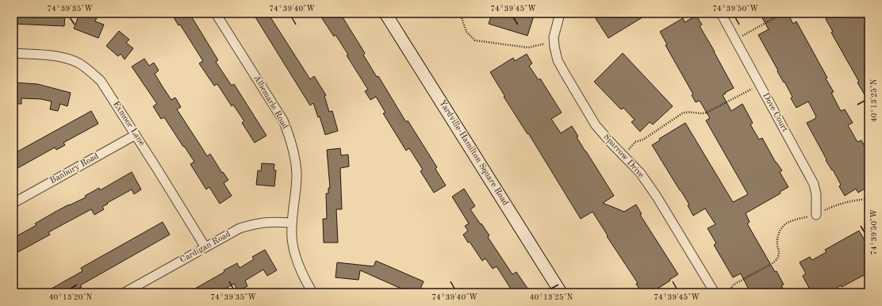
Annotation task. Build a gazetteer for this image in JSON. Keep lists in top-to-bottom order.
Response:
{
  "streets": {
    "street": [
      "Albemarle Road",
      "Dove Court",
      "Exmoor Lane",
      "Yardville-Hamilton Square Road",
      "Sparrow Drive",
      "Banbury Road",
      "Cardigan Road"
    ]
  },
  "crossings": [
    ["Albemarle Road", "Cardigan Road"],
    ["Exmoor Lane", "Banbury Road"],
    ["Exmoor Lane", "Cardigan Road"]
  ],
  "coordinates": [
    "74°39'35\"W",
    "74°39'40\"W",
    "74°39'45\"W",
    "74°39'50\"W",
    "40°13'25\"N",
    "40°13'20\"N"
  ]
}
